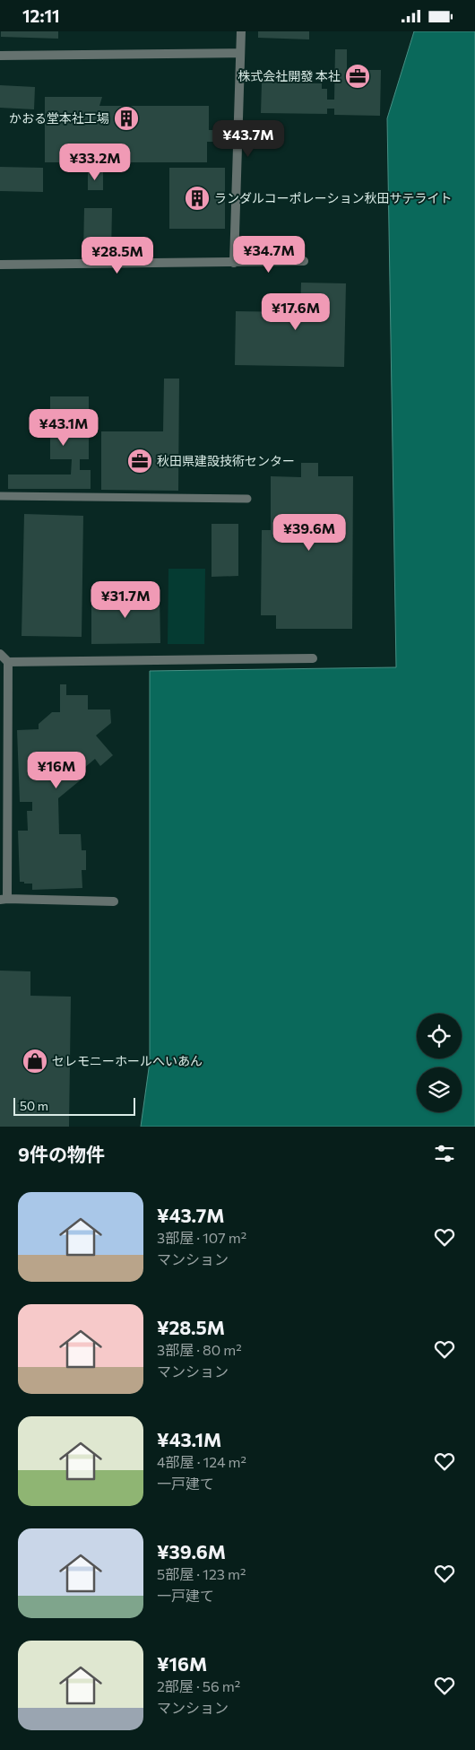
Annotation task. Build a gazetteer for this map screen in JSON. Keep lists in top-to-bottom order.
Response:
{
  "places": {
    "office": ["株式会社開發 本社", "秋田県建設技術センター"],
    "building": ["かおる堂本社工場", "ランダルコーポレーション秋田サテライト"],
    "shop": ["セレモニーホールへいあん"]
  },
  "scale_bar": "50 m",
  "page": {
    "status": "12:11",
    "price": [
      "¥43.7M",
      "¥33.2M",
      "¥34.7M",
      "¥28.5M",
      "¥17.6M",
      "¥43.1M",
      "¥39.6M",
      "¥31.7M",
      "¥16M"
    ],
    "scale": "50 m",
    "heading": "9件の物件",
    "list": [
      {
        "name": "¥43.7M",
        "note": "3部屋 · 107 m² · マンション"
      },
      {
        "name": "¥28.5M",
        "note": "3部屋 · 80 m² · マンション"
      },
      {
        "name": "¥43.1M",
        "note": "4部屋 · 124 m² · 一戸建て"
      },
      {
        "name": "¥39.6M",
        "note": "5部屋 · 123 m² · 一戸建て"
      },
      {
        "name": "¥16M",
        "note": "2部屋 · 56 m² · マンション"
      }
    ]
  }
}
